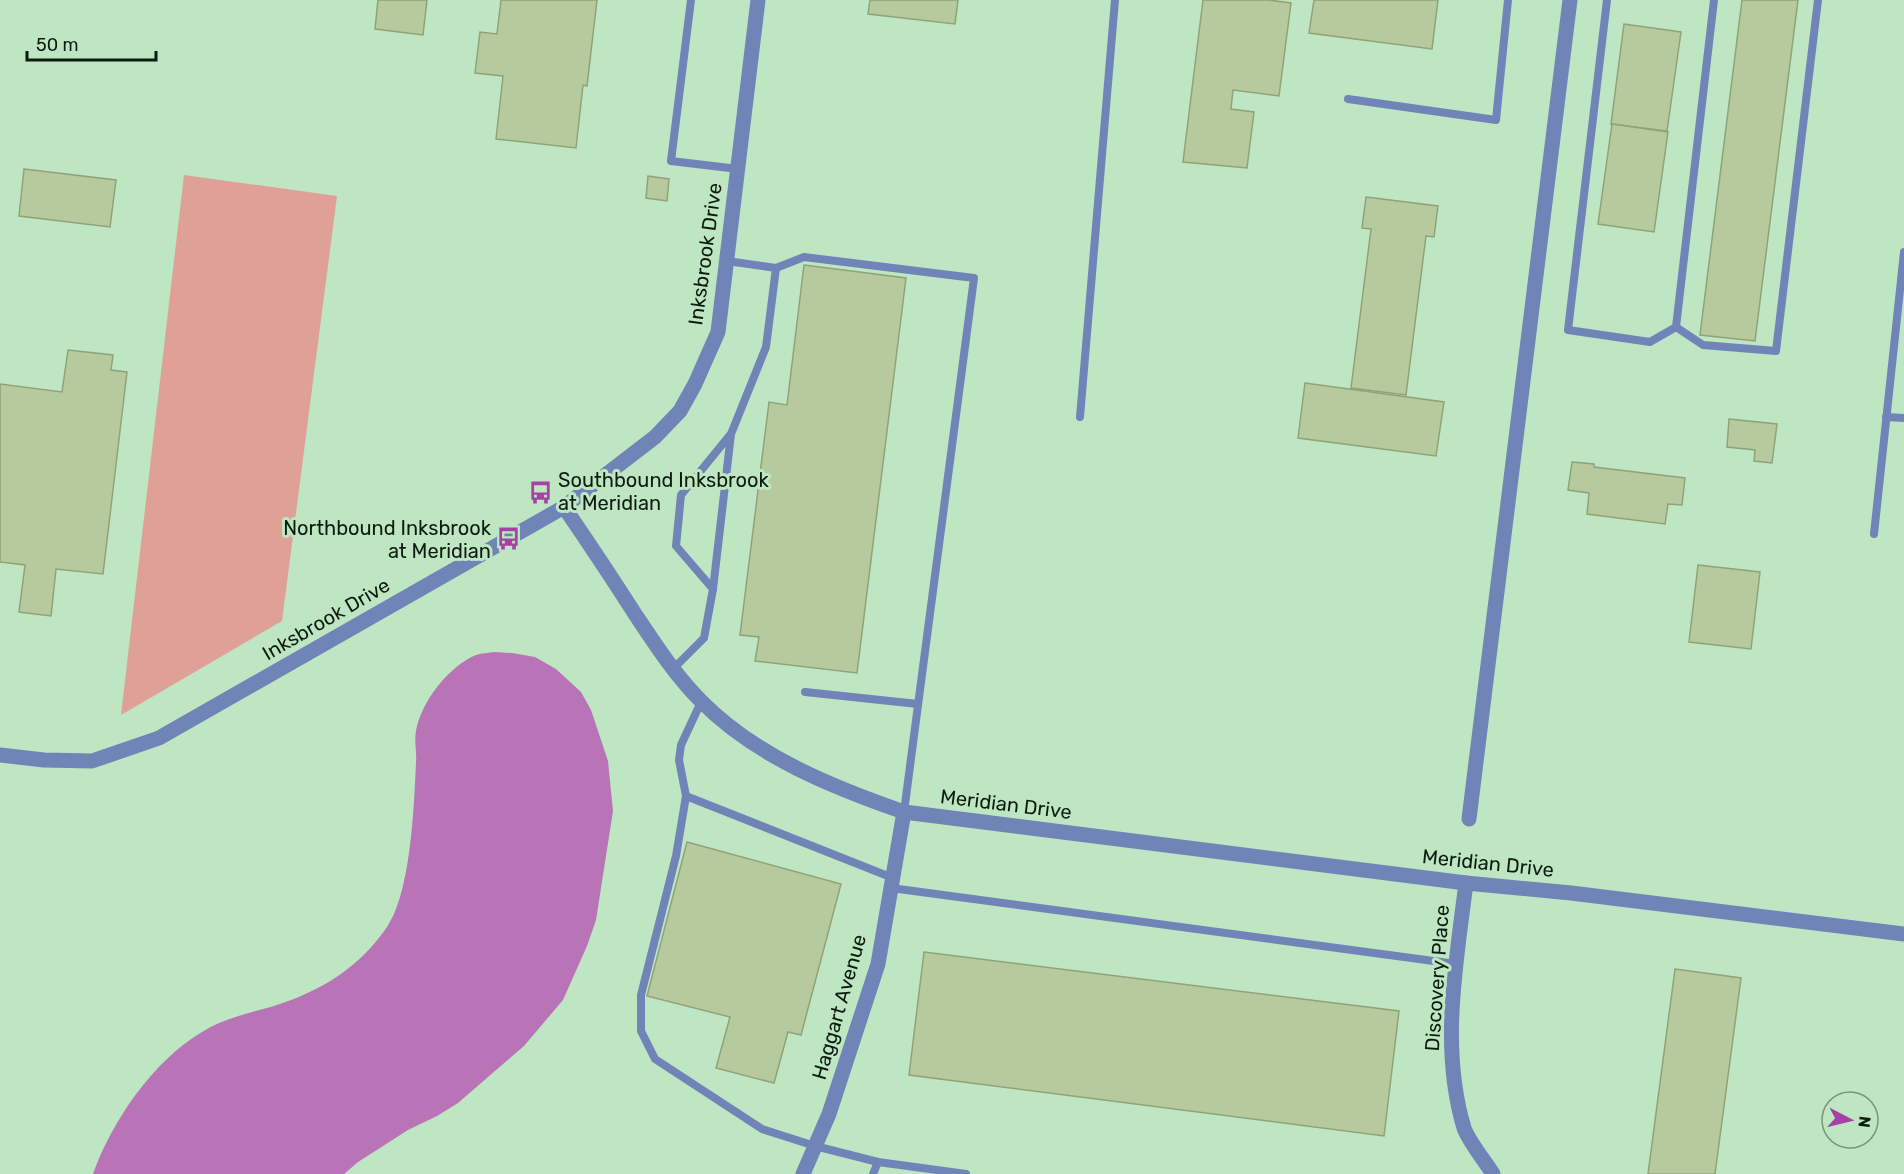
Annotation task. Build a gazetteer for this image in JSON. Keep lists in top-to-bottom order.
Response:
{
  "streets": {
    "street": [
      "Inksbrook Drive",
      "Meridian Drive",
      "Discovery Place",
      "Haggart Avenue"
    ]
  },
  "crossings": [
    ["Inksbrook Drive", "Meridian Drive"],
    ["Meridian Drive", "Discovery Place"],
    ["Meridian Drive", "Haggart Avenue"]
  ],
  "places": {
    "bus stop": ["Southbound Inksbrook at Meridian", "Northbound Inksbrook at Meridian"]
  },
  "scale_bar": "50 m",
  "north": "right"
}
